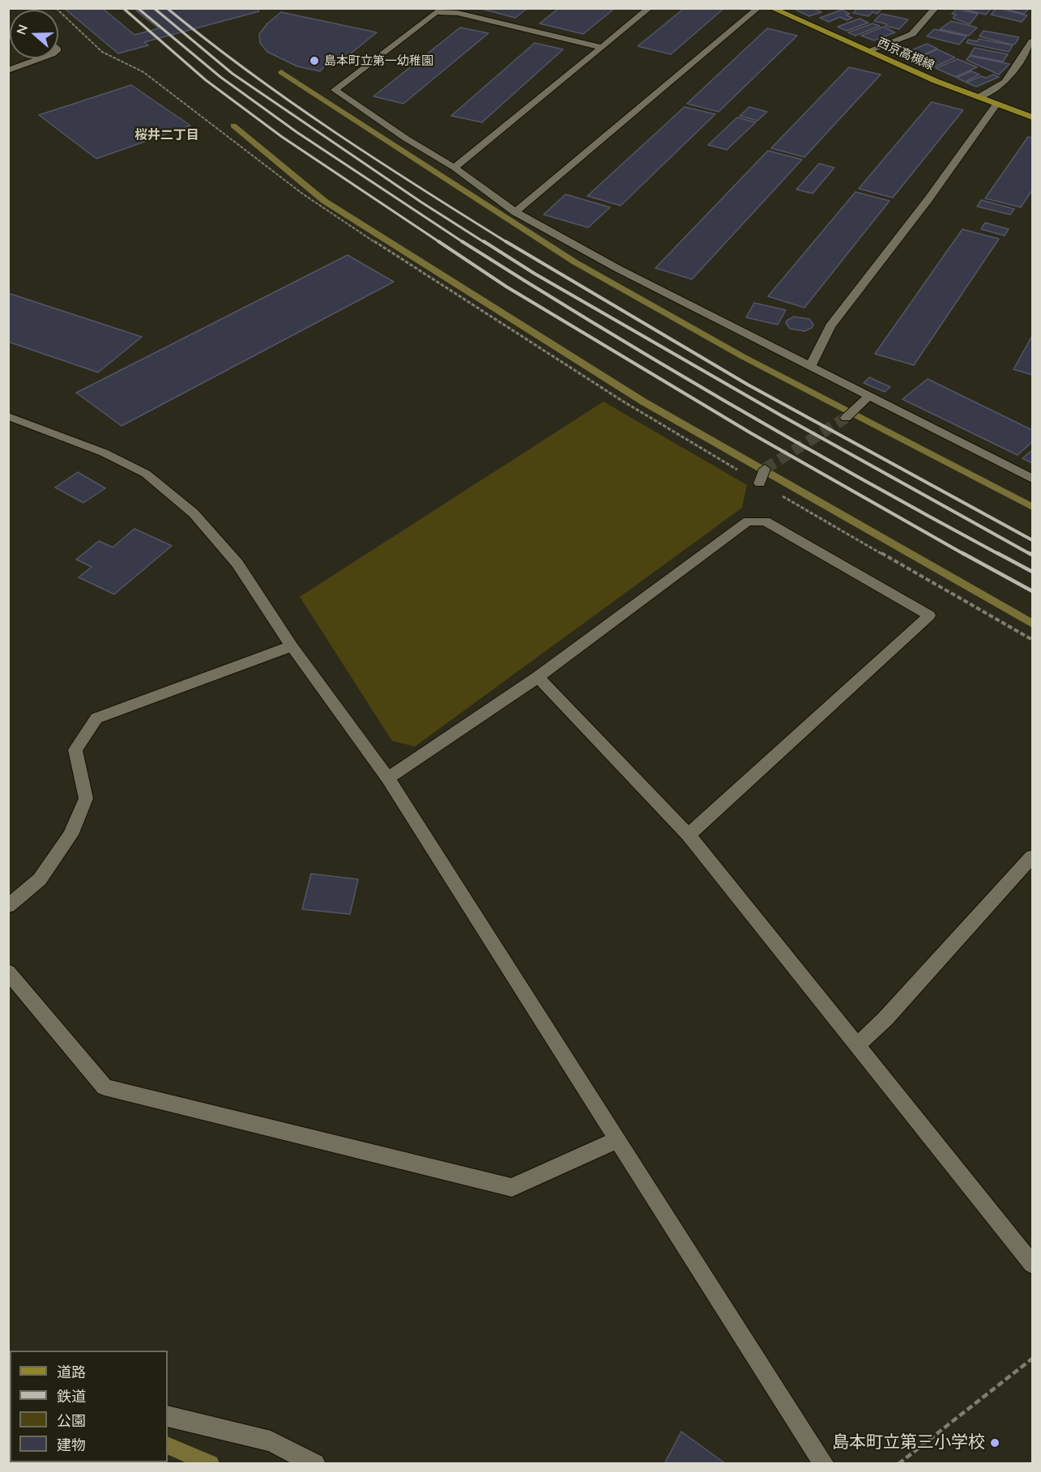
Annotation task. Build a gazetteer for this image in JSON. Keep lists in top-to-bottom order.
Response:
{
  "streets": {
    "main road": ["西京高槻線"]
  },
  "districts": ["桜井二丁目"],
  "places": ["島本町立第一幼稚園", "島本町立第三小学校"],
  "legend": [
    "道路",
    "鉄道",
    "公園",
    "建物"
  ],
  "north": "left"
}
